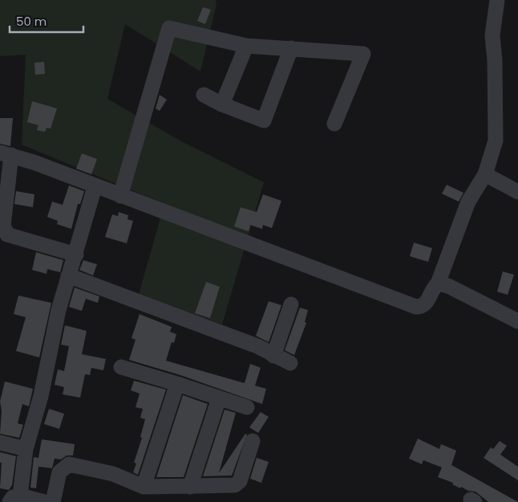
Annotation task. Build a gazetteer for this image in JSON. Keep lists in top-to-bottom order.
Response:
{
  "scale_bar": "50 m"
}
